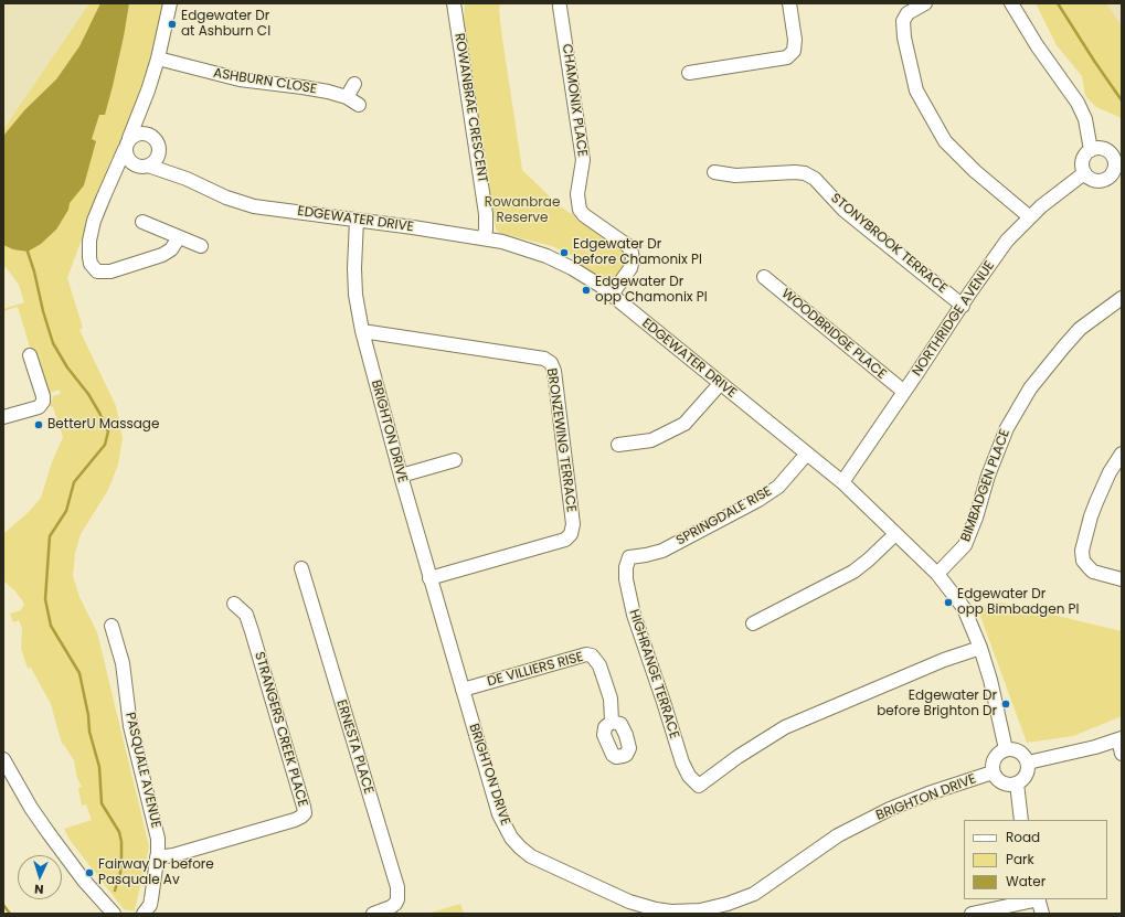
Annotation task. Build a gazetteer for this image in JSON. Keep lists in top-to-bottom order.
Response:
{
  "streets": {
    "street": [
      "ASHBURN CLOSE",
      "CHAMONIX PLACE",
      "ROWANBRAE CRESCENT",
      "EDGEWATER DRIVE",
      "STONYBROOK TERRACE",
      "NORTHRIDGE AVENUE",
      "WOODBRIDGE PLACE",
      "BRIGHTON DRIVE",
      "BRONZEWING TERRACE",
      "BIMBADGEN PLACE",
      "SPRINGDALE RISE",
      "DE VILLIERS RISE",
      "HIGHRANGE TERRACE",
      "STRANGERS CREEK PLACE",
      "ERNESTA PLACE",
      "PASQUALE AVENUE"
    ]
  },
  "crossings": [
    ["CHAMONIX PLACE", "EDGEWATER DRIVE"],
    ["ROWANBRAE CRESCENT", "EDGEWATER DRIVE"],
    ["EDGEWATER DRIVE", "NORTHRIDGE AVENUE"],
    ["EDGEWATER DRIVE", "BRIGHTON DRIVE"],
    ["EDGEWATER DRIVE", "BIMBADGEN PLACE"],
    ["EDGEWATER DRIVE", "SPRINGDALE RISE"],
    ["EDGEWATER DRIVE", "HIGHRANGE TERRACE"],
    ["STONYBROOK TERRACE", "NORTHRIDGE AVENUE"],
    ["NORTHRIDGE AVENUE", "WOODBRIDGE PLACE"],
    ["BRIGHTON DRIVE", "BRONZEWING TERRACE"],
    ["BRIGHTON DRIVE", "DE VILLIERS RISE"],
    ["SPRINGDALE RISE", "HIGHRANGE TERRACE"],
    ["STRANGERS CREEK PLACE", "PASQUALE AVENUE"]
  ],
  "parks": ["Rowanbrae Reserve"],
  "places": [
    "Edgewater Dr at Ashburn Cl",
    "Edgewater Dr before Chamonix Pl",
    "Edgewater Dr opp Chamonix Pl",
    "BetterU Massage",
    "Edgewater Dr opp Bimbadgen Pl",
    "Edgewater Dr before Brighton Dr",
    "Fairway Dr before Pasquale Av"
  ],
  "legend": ["Road", "Park", "Water"],
  "north": "bottom"
}
